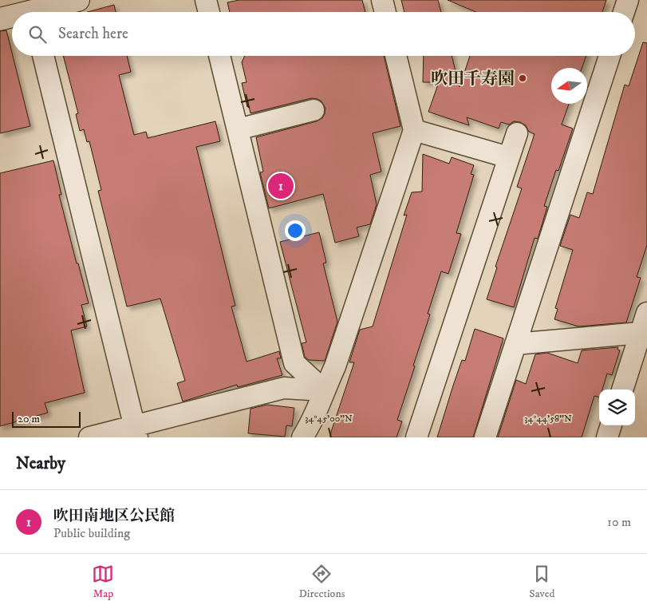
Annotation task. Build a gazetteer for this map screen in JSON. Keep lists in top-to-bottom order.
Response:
{
  "places": ["吹田千寿園"],
  "scale_bar": "20 m",
  "north": "left",
  "page": {
    "search": "Search here",
    "pins": "1",
    "scale": "20 m",
    "heading": "Nearby",
    "list": [
      {
        "mark": "1",
        "name": "吹田南地区公民館",
        "note": "Public building",
        "value": "10 m"
      }
    ],
    "nav": ["Map", "Directions", "Saved"]
  },
  "coordinates": ["34°45'00\"N", "34°44'58\"N"]
}
